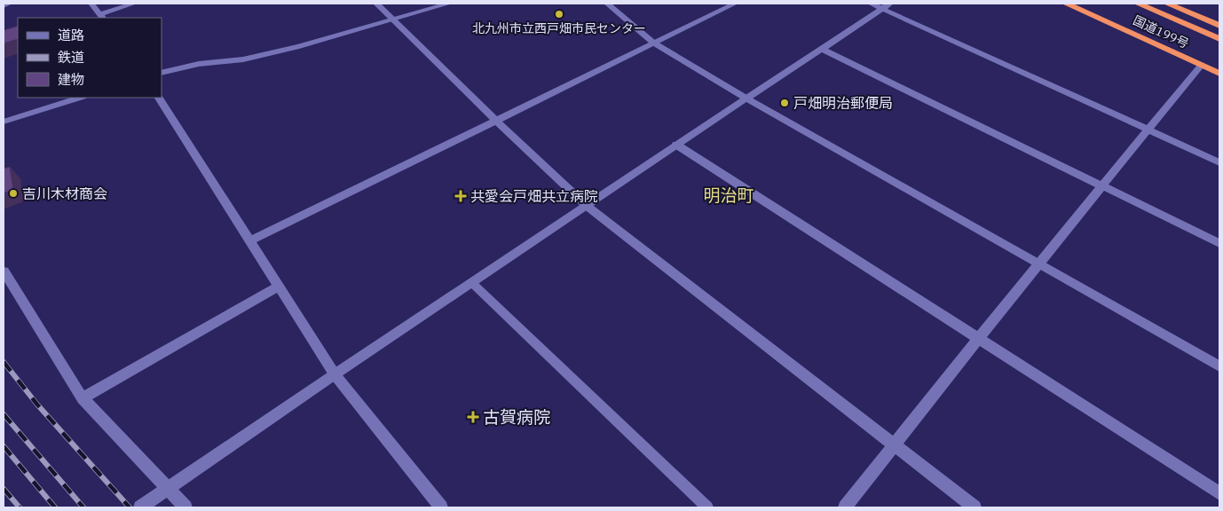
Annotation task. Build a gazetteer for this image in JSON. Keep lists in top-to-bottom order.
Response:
{
  "streets": {
    "highway": ["国道199号"]
  },
  "districts": ["明治町"],
  "places": {
    "other": ["北九州市立西戸畑市民センター", "戸畑明治郵便局", "吉川木材商会"],
    "health": ["共愛会戸畑共立病院", "古賀病院"]
  },
  "legend": ["道路", "鉄道", "建物"]
}
